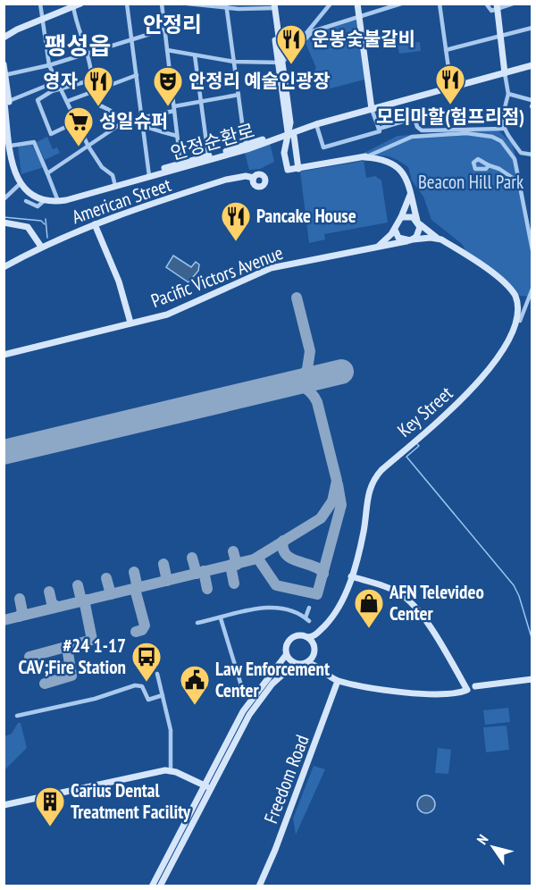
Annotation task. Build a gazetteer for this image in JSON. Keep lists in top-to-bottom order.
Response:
{
  "streets": {
    "street": [
      "안정순환로",
      "American Street",
      "Pacific Victors Avenue",
      "Key Street",
      "Freedom Road"
    ]
  },
  "districts": ["안정리", "팽성읍"],
  "parks": ["Beacon Hill Park"],
  "places": {
    "restaurant": [
      "운봉숯불갈비",
      "모티마할(험프리점)",
      "영자",
      "Pancake House"
    ],
    "theatre": ["안정리 예술인광장"],
    "supermarket": ["성일슈퍼"],
    "shop": ["AFN Televideo Center"],
    "bus stop": ["#24 1-17 CAV;Fire Station"],
    "public building": ["Law Enforcement Center"],
    "building": ["Carius Dental Treatment Facility"]
  },
  "north": "top left"
}
